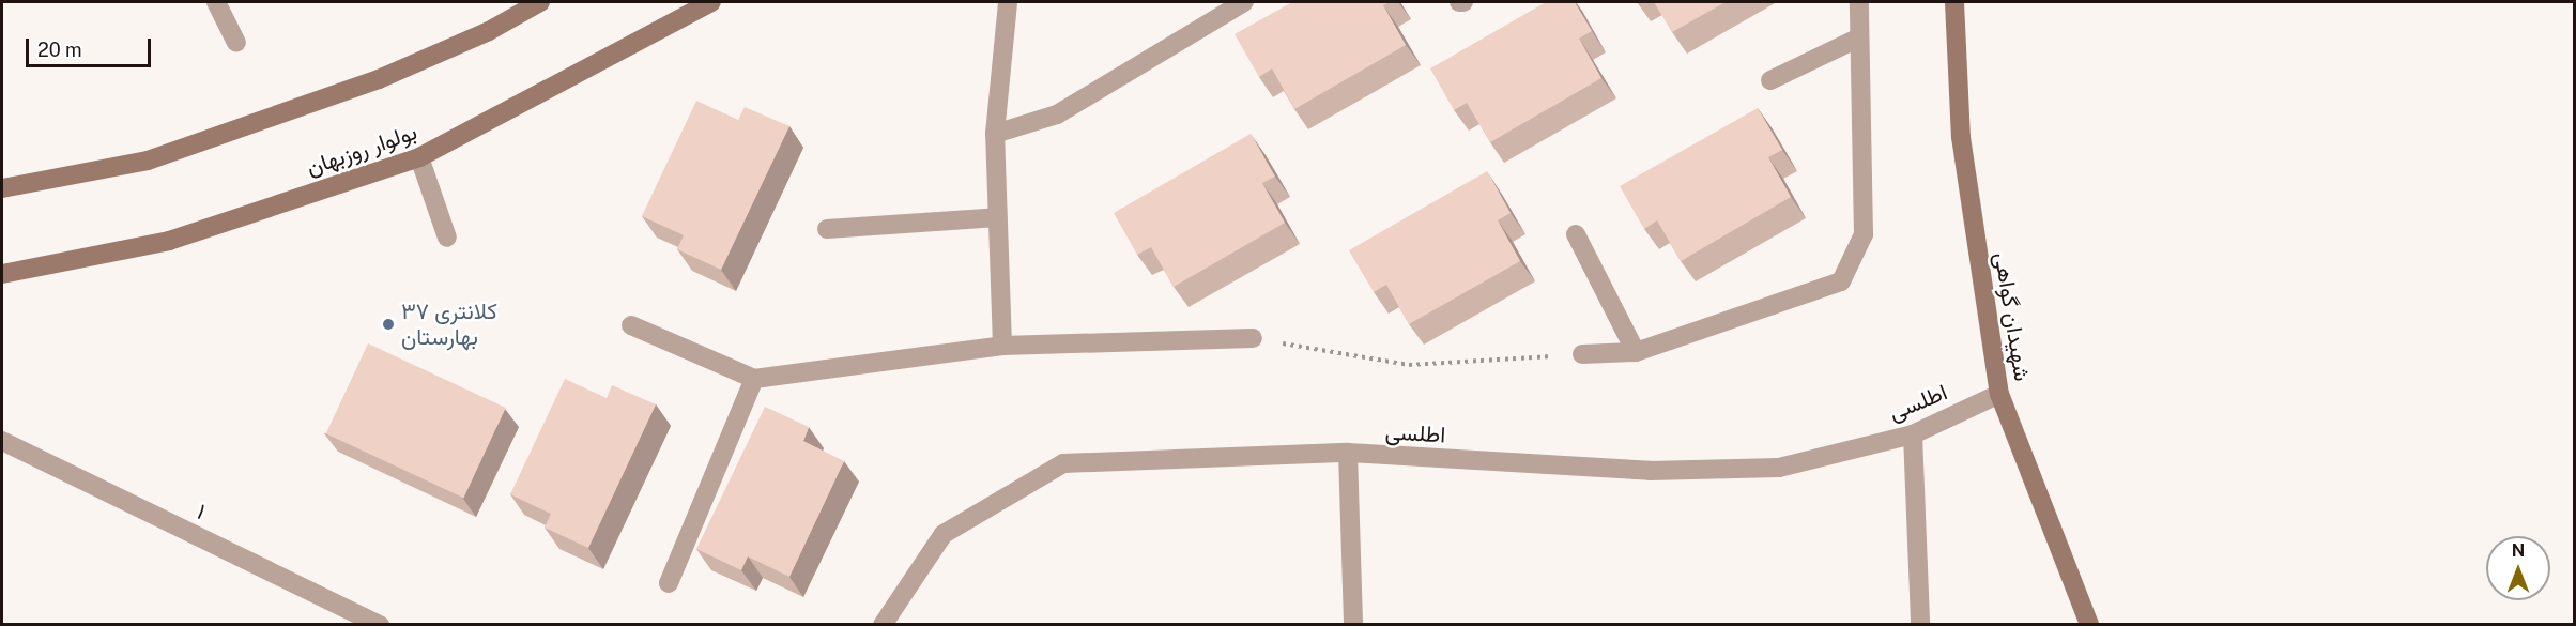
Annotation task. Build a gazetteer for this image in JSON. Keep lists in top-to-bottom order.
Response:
{
  "streets": {
    "main road": ["بولوار روزبهان", "شهیدان گواهی"],
    "street": ["اطلسی", "۱"]
  },
  "crossings": [
    ["شهیدان گواهی", "اطلسی"]
  ],
  "places": ["کلانتری ۳۷ بهارستان"],
  "scale_bar": "20 m",
  "north": "top"
}
